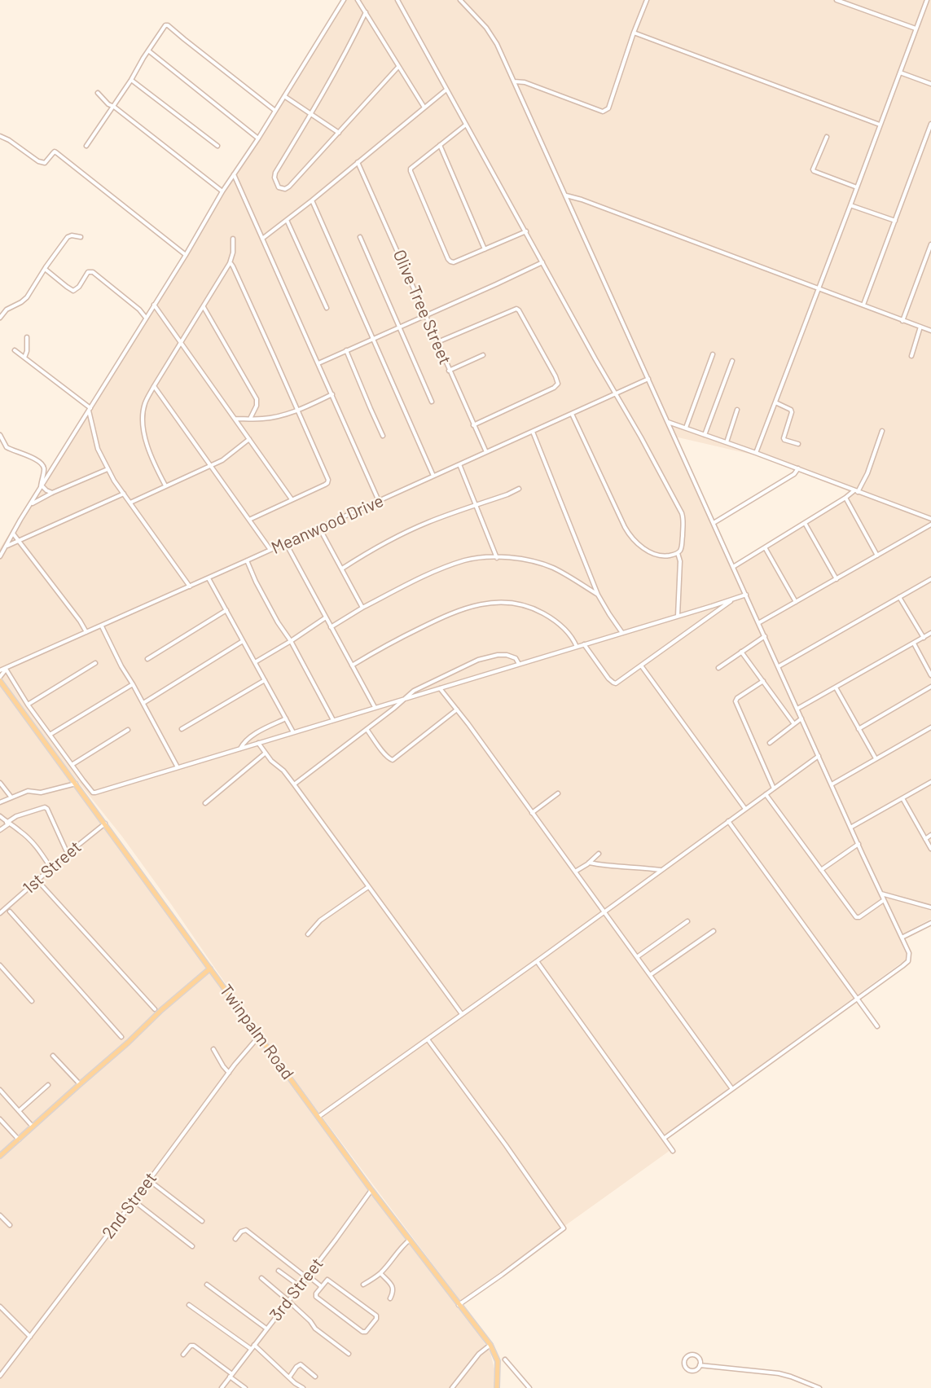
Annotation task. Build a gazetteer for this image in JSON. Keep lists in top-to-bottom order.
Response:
{
  "streets": {
    "main road": ["Twinpalm Road"],
    "street": [
      "Olive Tree Street",
      "Meanwood Drive",
      "1st Street",
      "2nd Street",
      "3rd Street"
    ]
  },
  "crossings": [
    ["Olive Tree Street", "Meanwood Drive"],
    ["1st Street", "Twinpalm Road"],
    ["Twinpalm Road", "2nd Street"],
    ["Twinpalm Road", "3rd Street"]
  ]
}
